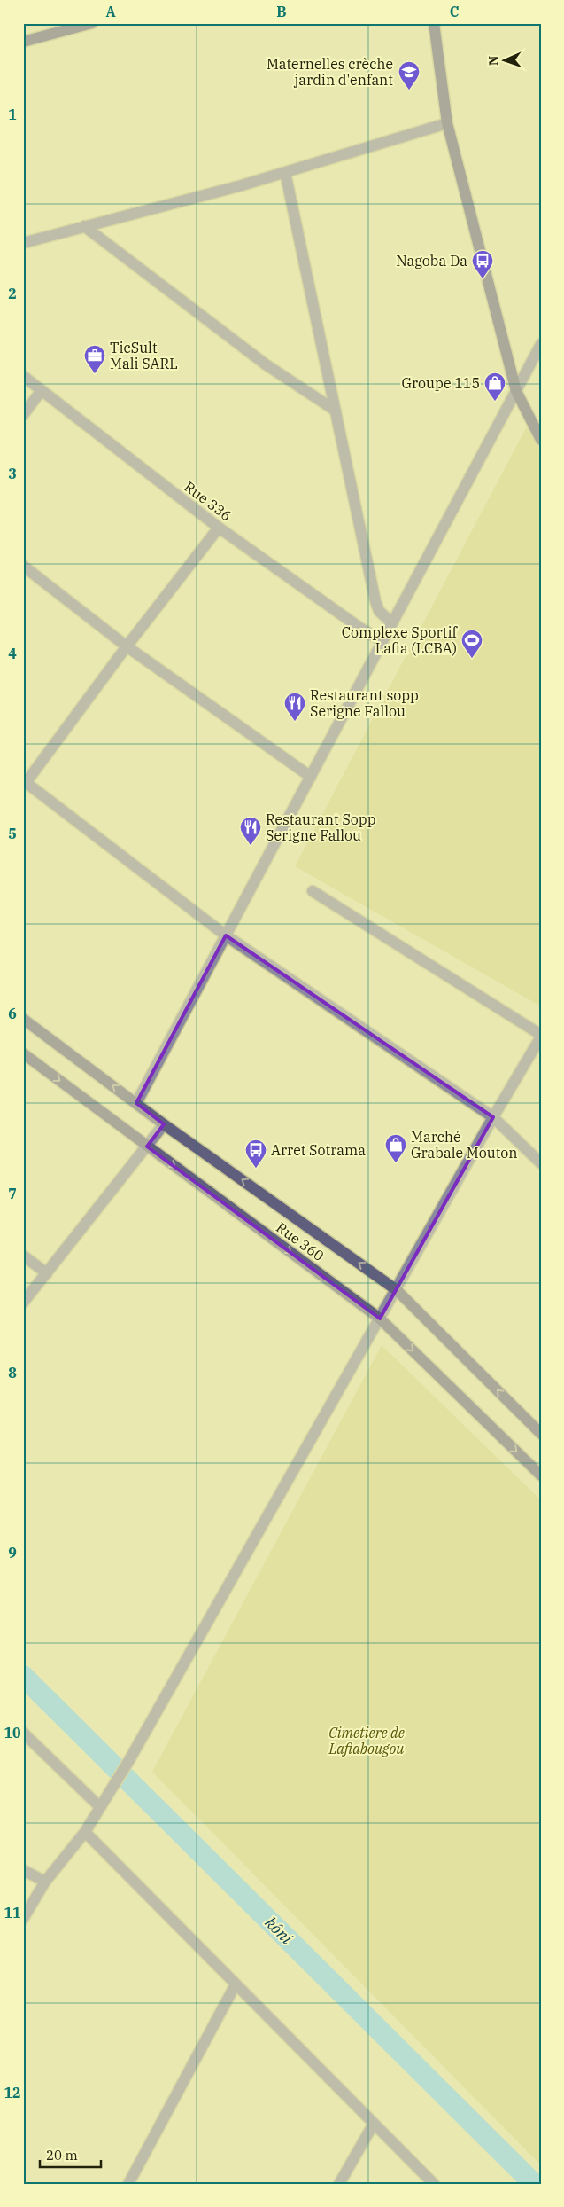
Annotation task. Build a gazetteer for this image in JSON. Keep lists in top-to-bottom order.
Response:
{
  "streets": {
    "main road": ["Rue 360"],
    "street": ["Rue 336"]
  },
  "water": ["kôni"],
  "parks": ["Cimetiere de Lafiabougou"],
  "places": {
    "school or university": ["Maternelles crèche jardin d'enfant"],
    "bus stop": ["Nagoba Da", "Arret Sotrama"],
    "office": ["TicSult Mali SARL"],
    "shop": ["Groupe 115", "Marché Grabale Mouton"],
    "sports": ["Complexe Sportif Lafia (LCBA)"],
    "restaurant": ["Restaurant sopp Serigne Fallou", "Restaurant Sopp Serigne Fallou"]
  },
  "scale_bar": "20 m",
  "north": "left",
  "grid": {
    "columns": ["A", "B", "C"],
    "rows": [
      "1",
      "2",
      "3",
      "4",
      "5",
      "6",
      "7",
      "8",
      "9",
      "10",
      "11",
      "12"
    ]
  }
}
